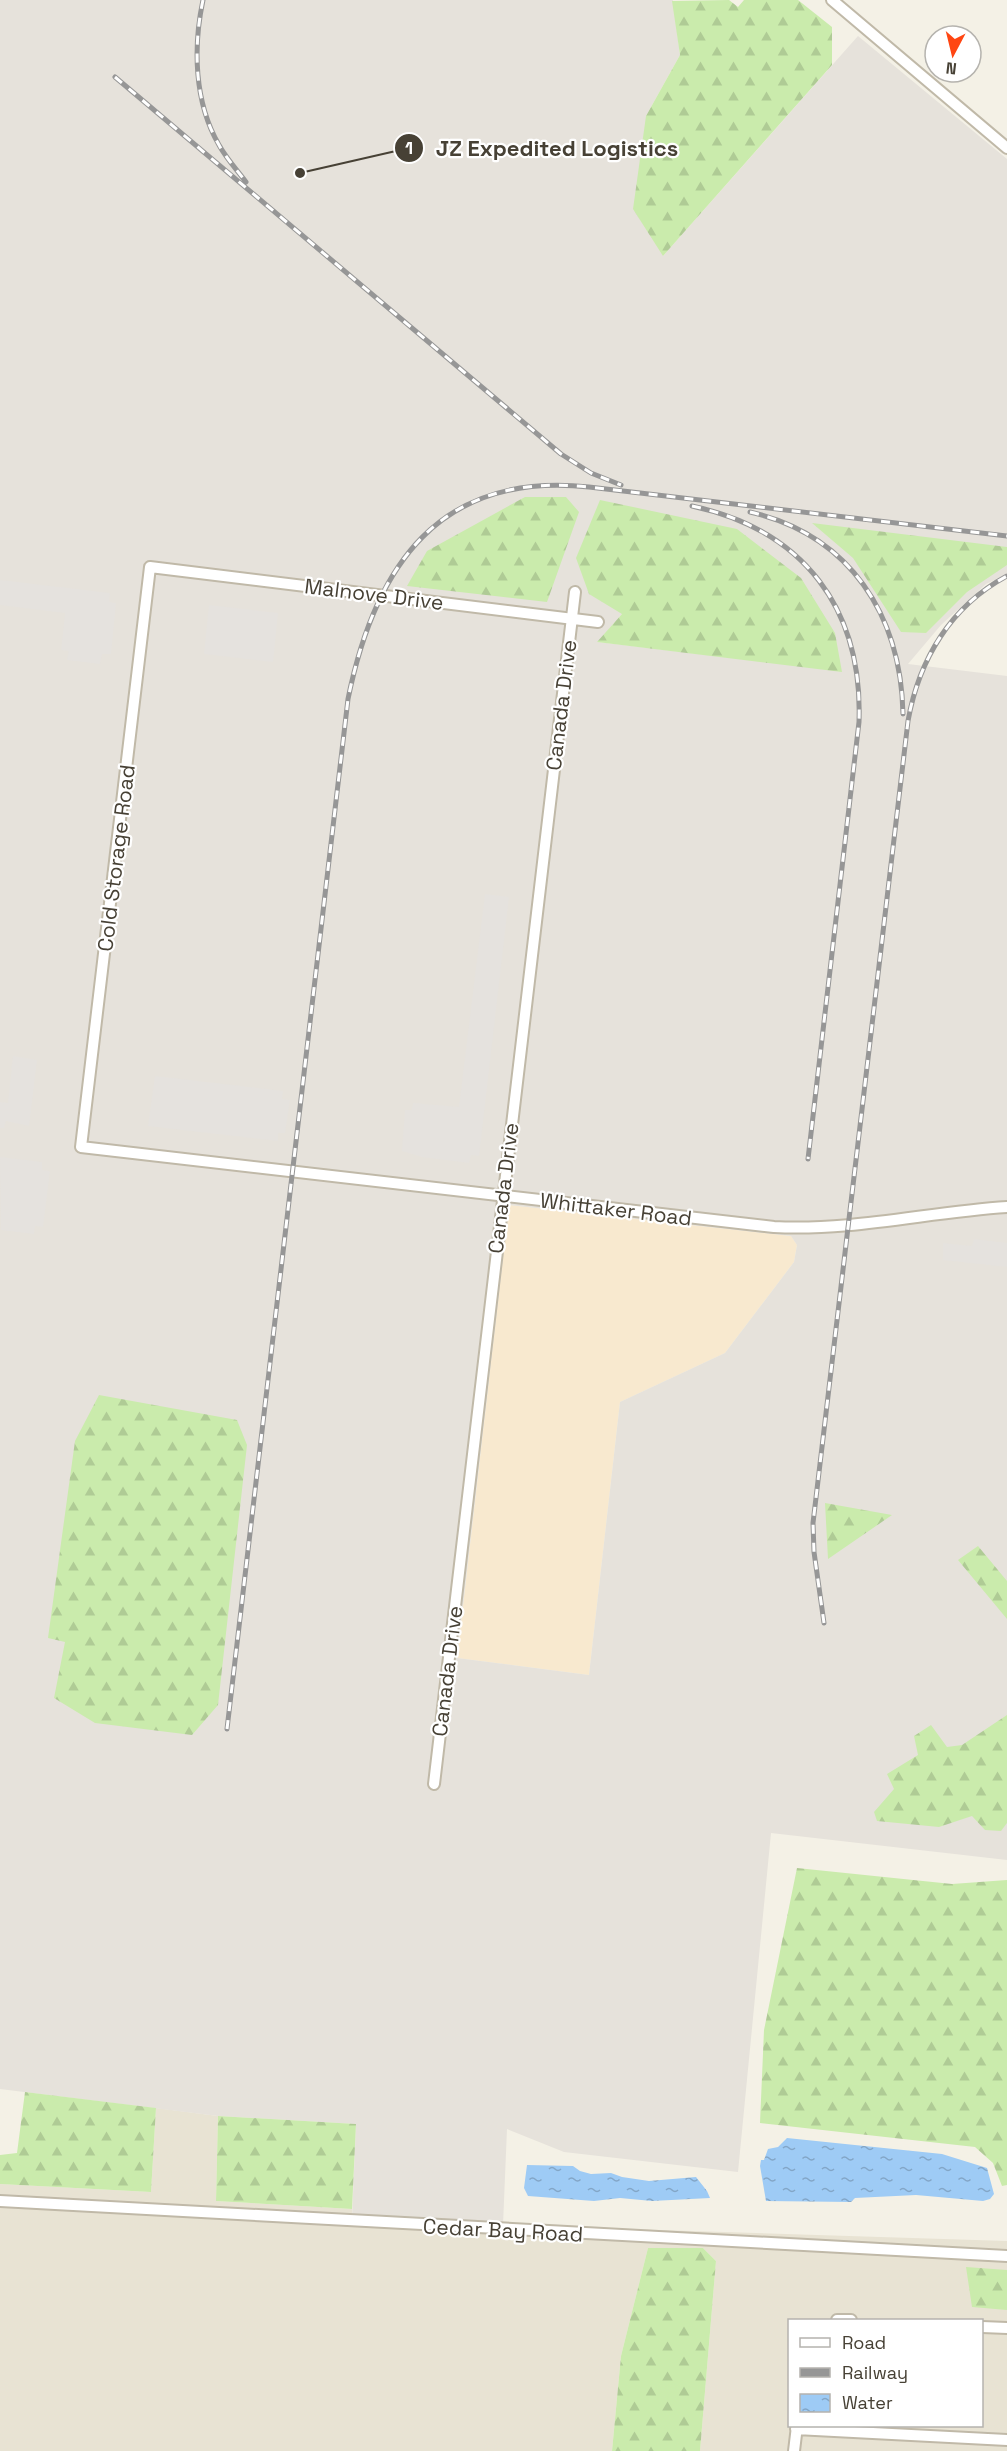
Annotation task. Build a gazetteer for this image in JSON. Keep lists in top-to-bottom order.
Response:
{
  "streets": {
    "street": [
      "Malnove Drive",
      "Canada Drive",
      "Cold Storage Road",
      "Whittaker Road",
      "Cedar Bay Road"
    ]
  },
  "crossings": [
    ["Malnove Drive", "Canada Drive"],
    ["Malnove Drive", "Cold Storage Road"],
    ["Canada Drive", "Whittaker Road"],
    ["Cold Storage Road", "Whittaker Road"]
  ],
  "places": ["JZ Expedited Logistics"],
  "legend": ["Road", "Railway", "Water"],
  "north": "bottom"
}
